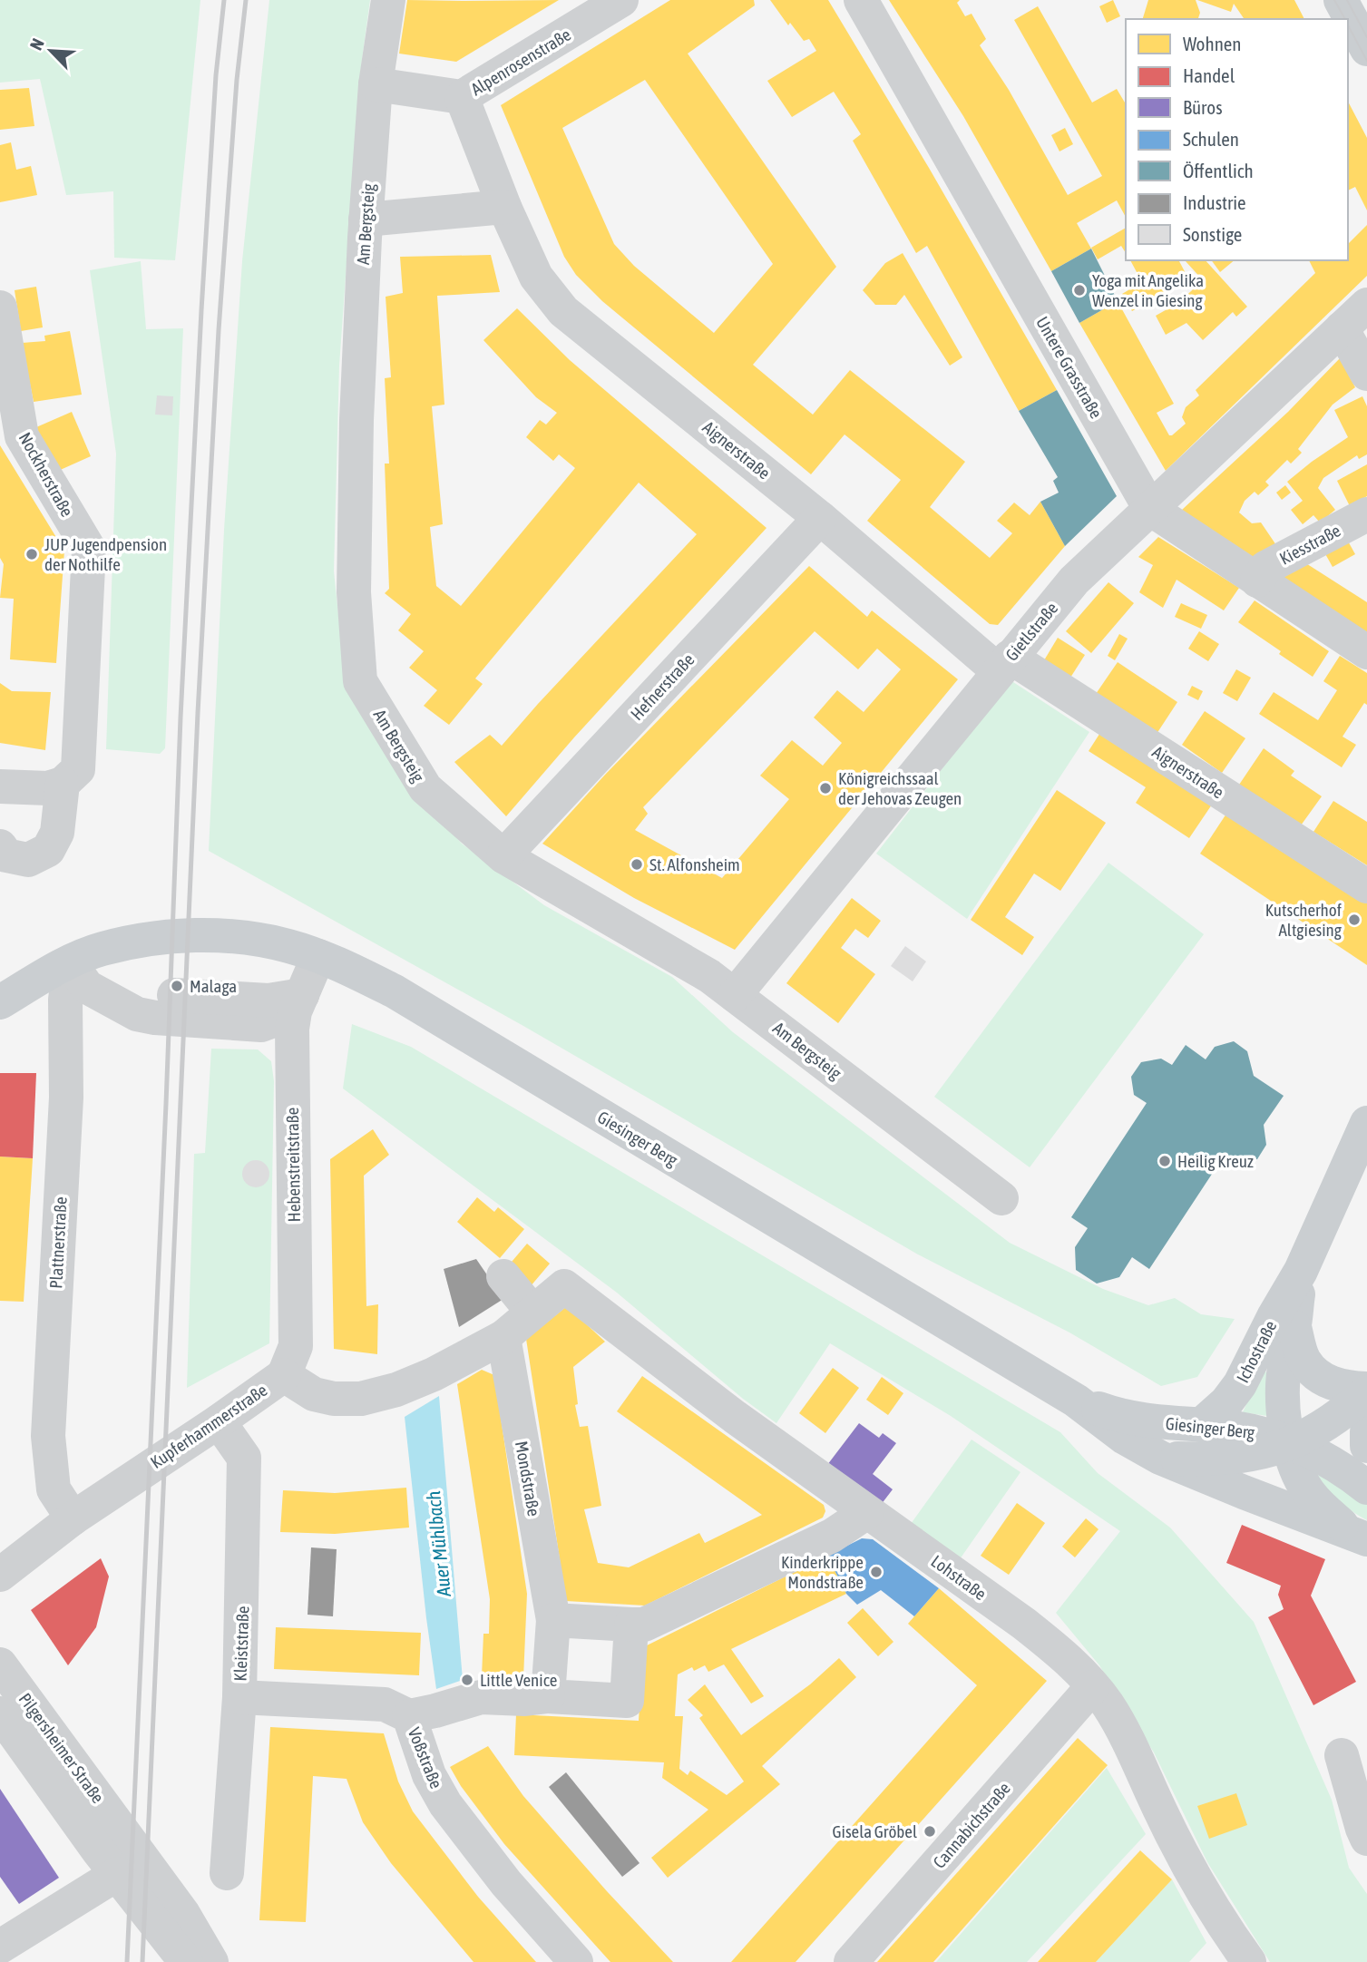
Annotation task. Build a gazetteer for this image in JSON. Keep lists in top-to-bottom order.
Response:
{
  "streets": {
    "main road": ["Giesinger Berg", "Ichostraße"],
    "street": [
      "Alpenrosenstraße",
      "Am Bergsteig",
      "Untere Grasstraße",
      "Aignerstraße",
      "Nockherstraße",
      "Kiesstraße",
      "Gietlstraße",
      "Hefnerstraße",
      "Hebenstreitstraße",
      "Plattnerstraße",
      "Kupferhammerstraße",
      "Mondstraße",
      "Lohstraße",
      "Kleiststraße",
      "Pilgersheimer Straße",
      "Voßstraße",
      "Cannabichstraße"
    ]
  },
  "crossings": [
    ["Alpenrosenstraße", "Am Bergsteig"],
    ["Alpenrosenstraße", "Aignerstraße"],
    ["Am Bergsteig", "Gietlstraße"],
    ["Am Bergsteig", "Hefnerstraße"],
    ["Untere Grasstraße", "Kiesstraße"],
    ["Untere Grasstraße", "Gietlstraße"],
    ["Aignerstraße", "Gietlstraße"],
    ["Aignerstraße", "Hefnerstraße"],
    ["Giesinger Berg", "Hebenstreitstraße"],
    ["Giesinger Berg", "Plattnerstraße"],
    ["Giesinger Berg", "Ichostraße"],
    ["Hebenstreitstraße", "Kupferhammerstraße"],
    ["Plattnerstraße", "Kupferhammerstraße"],
    ["Kupferhammerstraße", "Mondstraße"],
    ["Kupferhammerstraße", "Lohstraße"],
    ["Kupferhammerstraße", "Kleiststraße"],
    ["Lohstraße", "Cannabichstraße"],
    ["Kleiststraße", "Voßstraße"]
  ],
  "water": ["Auer Mühlbach"],
  "places": [
    "Yoga mit Angelika Wenzel in Giesing",
    "JUP Jugendpension der Nothilfe",
    "Königreichssaal der Jehovas Zeugen",
    "St. Alfonsheim",
    "Kutscherhof Altgiesing",
    "Malaga",
    "Heilig Kreuz",
    "Kinderkrippe Mondstraße",
    "Little Venice",
    "Gisela Gröbel"
  ],
  "legend": [
    "Wohnen",
    "Handel",
    "Büros",
    "Schulen",
    "Öffentlich",
    "Industrie",
    "Sonstige"
  ],
  "north": "top left"
}
